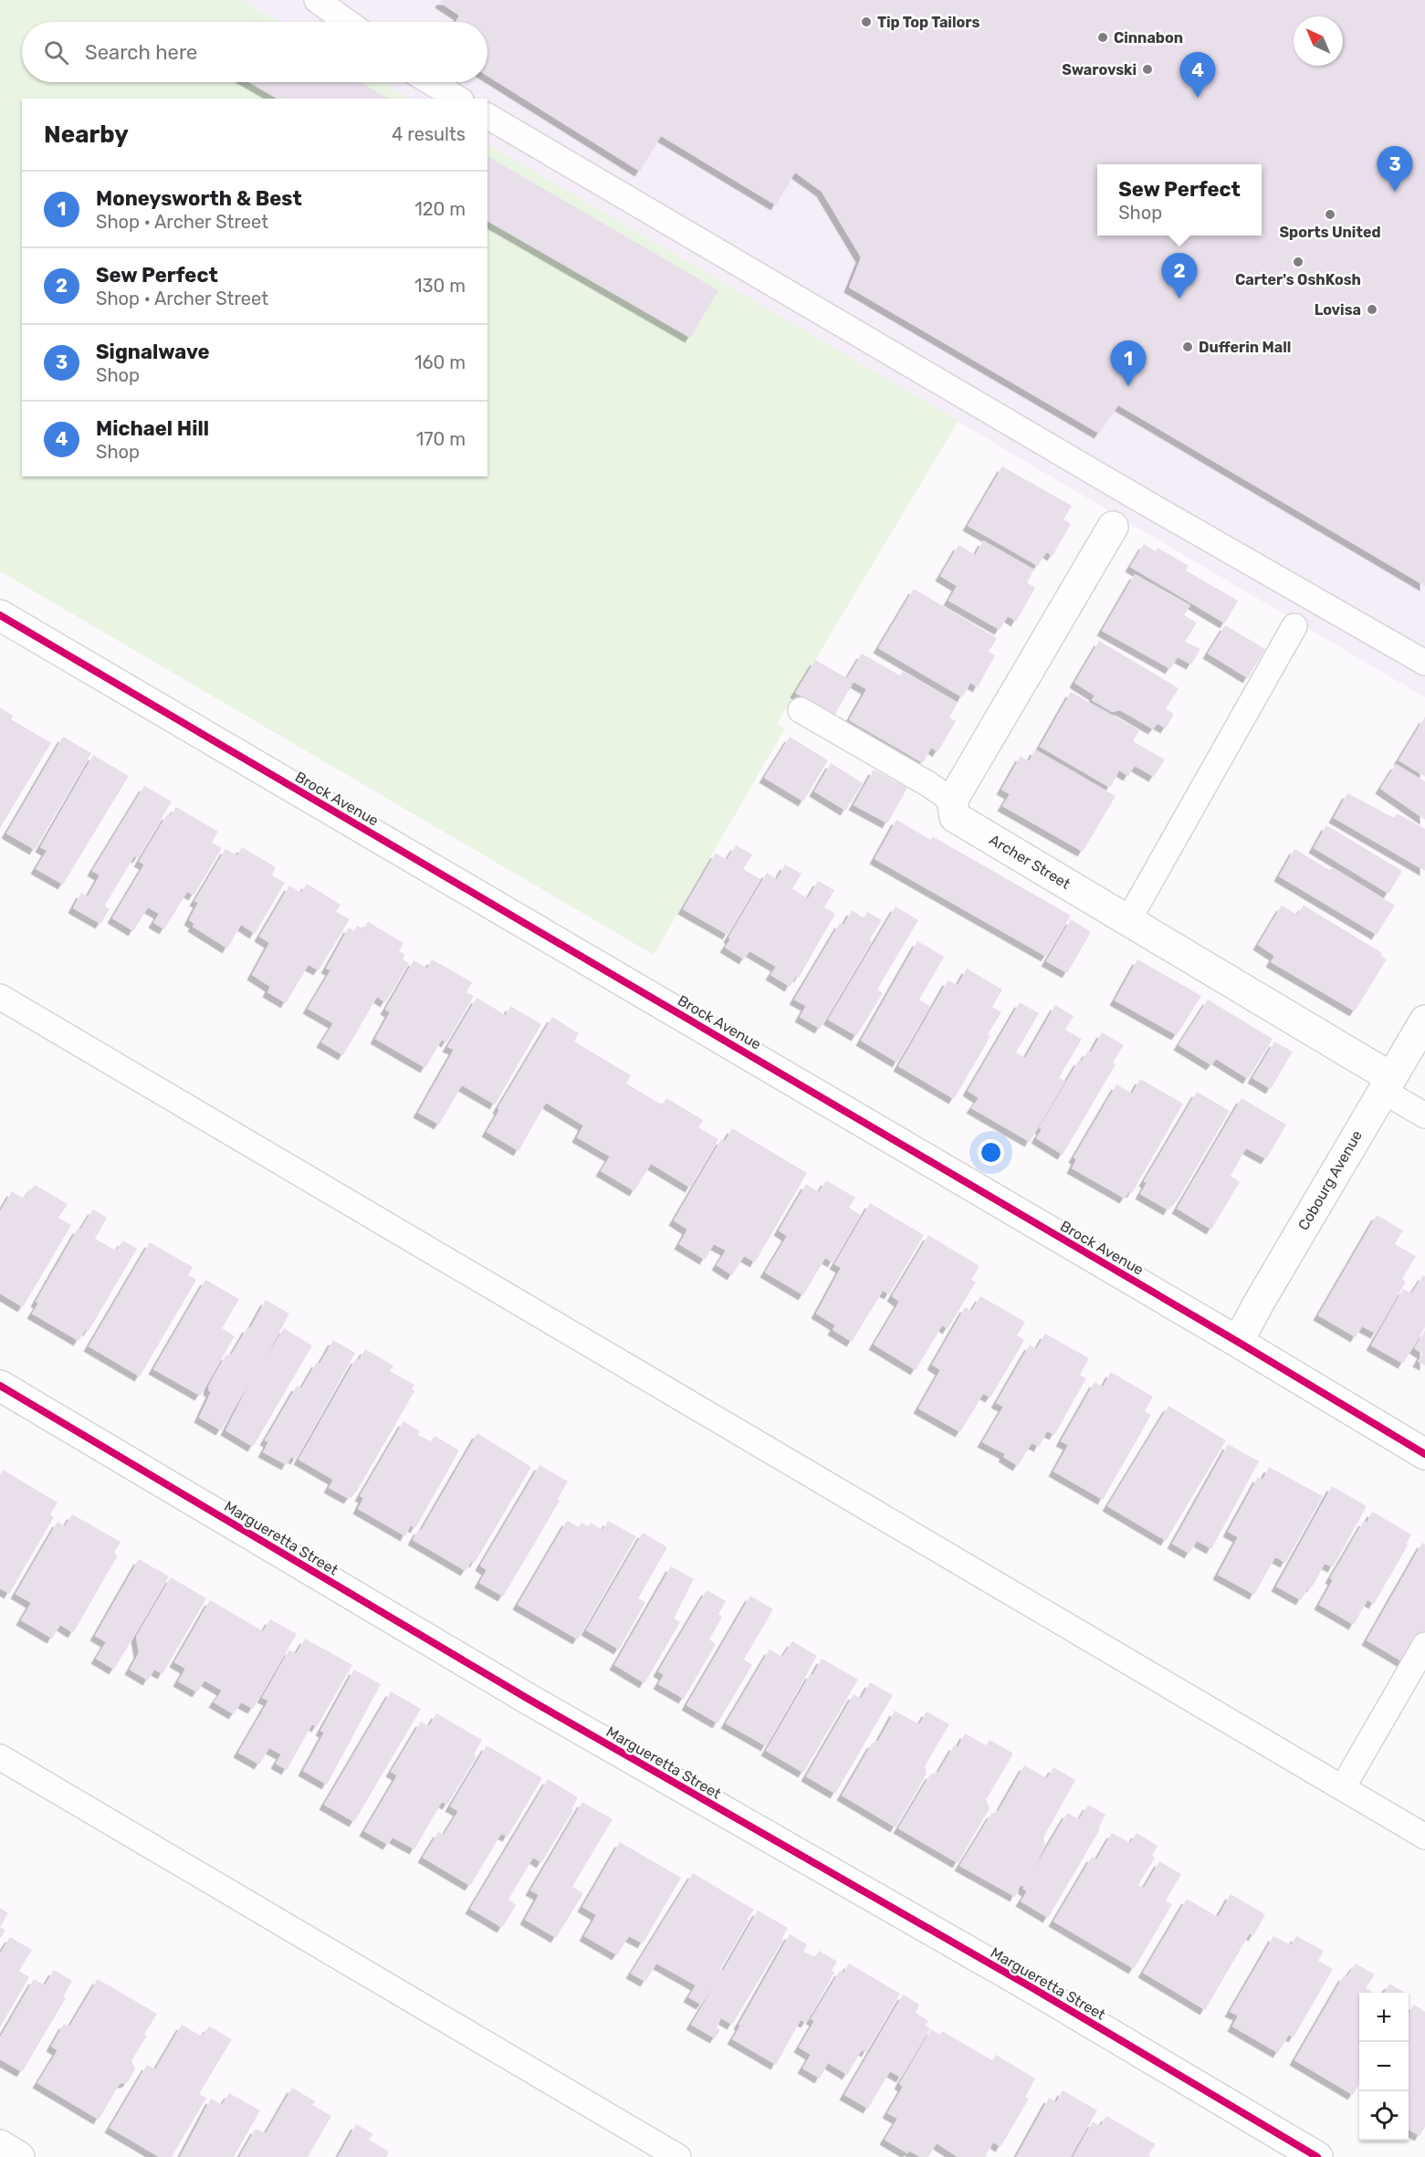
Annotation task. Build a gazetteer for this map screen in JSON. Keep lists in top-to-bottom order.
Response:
{
  "streets": {
    "street": [
      "Brock Avenue",
      "Archer Street",
      "Cobourg Avenue",
      "Margueretta Street"
    ]
  },
  "crossings": [
    ["Brock Avenue", "Cobourg Avenue"],
    ["Archer Street", "Cobourg Avenue"]
  ],
  "places": [
    "Tip Top Tailors",
    "Cinnabon",
    "Swarovski",
    "Sports United",
    "Carter's OshKosh",
    "Lovisa",
    "Dufferin Mall"
  ],
  "north": "top left",
  "page": {
    "search": "Search here",
    "pins": [
      "4",
      "3",
      "2",
      "1"
    ],
    "heading": ["Nearby", "4 results"],
    "popup": ["Sew Perfect", "Shop"],
    "list": [
      {
        "mark": "1",
        "name": "Moneysworth & Best",
        "note": "Shop · Archer Street",
        "value": "120 m"
      },
      {
        "mark": "2",
        "name": "Sew Perfect",
        "note": "Shop · Archer Street",
        "value": "130 m"
      },
      {
        "mark": "3",
        "name": "Signalwave",
        "note": "Shop",
        "value": "160 m"
      },
      {
        "mark": "4",
        "name": "Michael Hill",
        "note": "Shop",
        "value": "170 m"
      }
    ],
    "map_buttons": ["+", "−"]
  }
}
